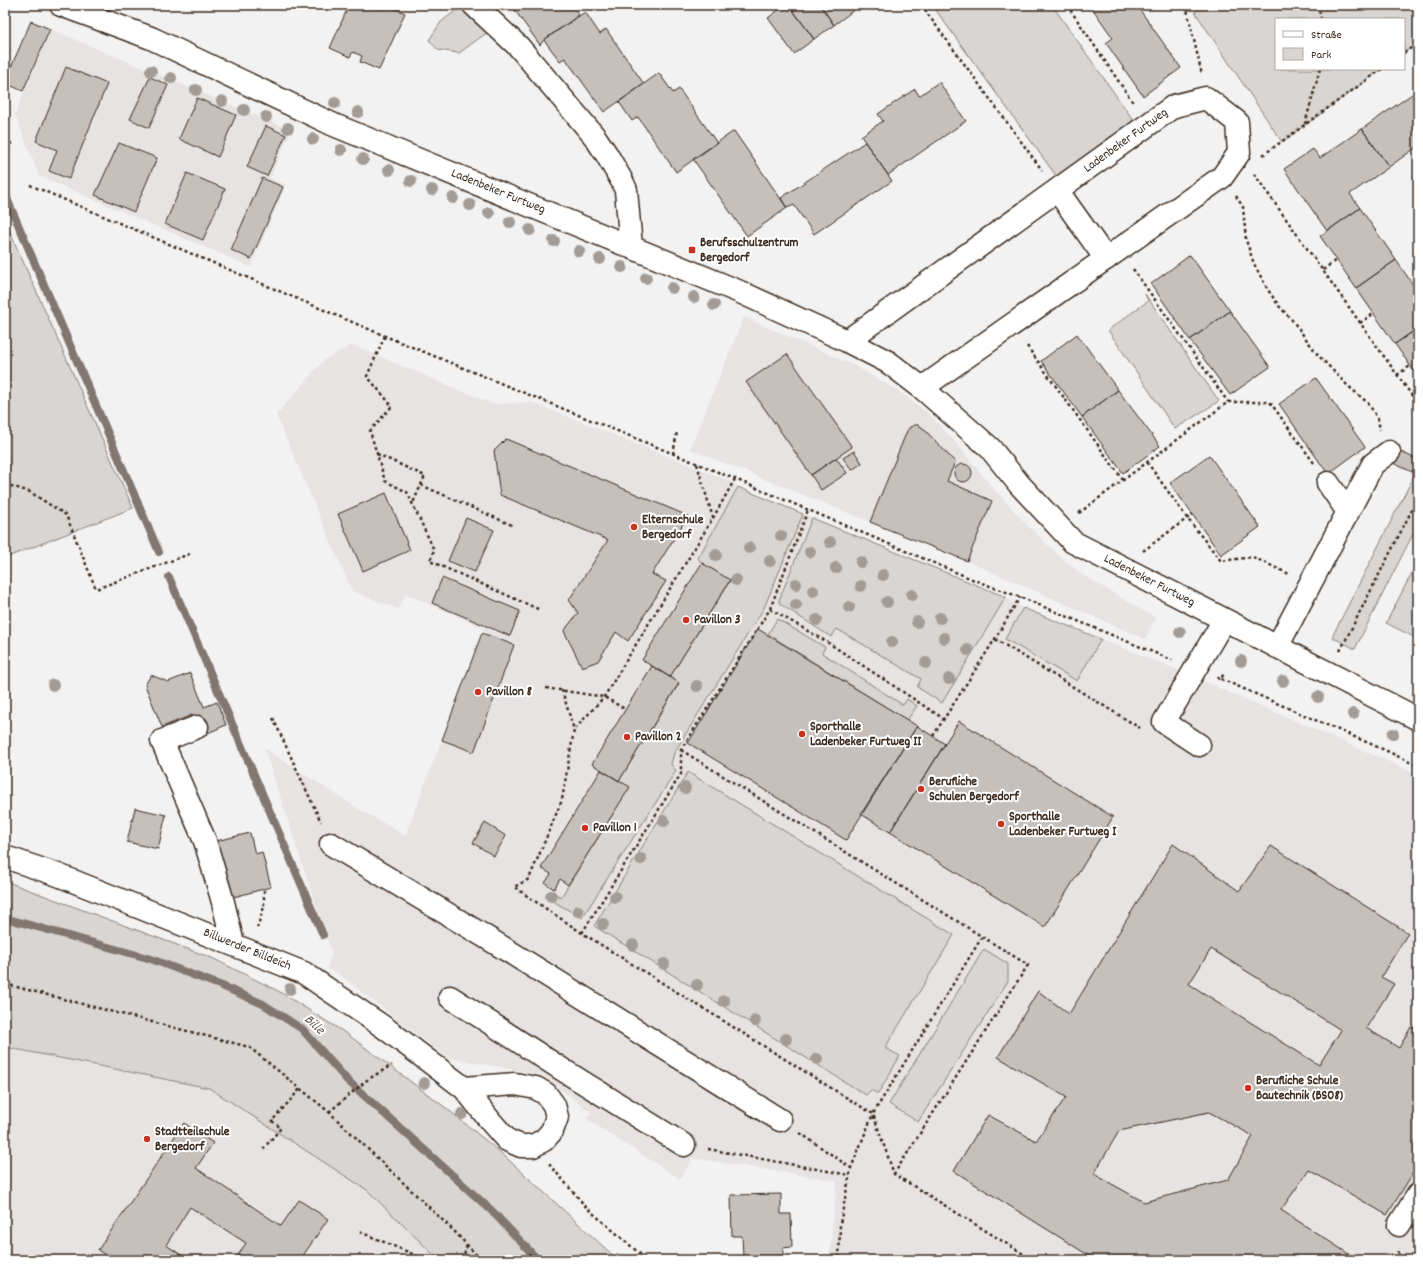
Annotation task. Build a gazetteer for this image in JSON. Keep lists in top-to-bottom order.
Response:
{
  "streets": {
    "street": ["Ladenbeker Furtweg", "Billwerder Billdeich"]
  },
  "water": ["Bille"],
  "places": {
    "transit": ["Berufsschulzentrum Bergedorf"],
    "other": [
      "Elternschule Bergedorf",
      "Pavillon 3",
      "Pavillon 8",
      "Sporthalle Ladenbeker Furtweg II",
      "Pavillon 2",
      "Berufliche Schulen Bergedorf",
      "Sporthalle Ladenbeker Furtweg I",
      "Pavillon 1",
      "Berufliche Schule Bautechnik (BS08)",
      "Stadtteilschule Bergedorf"
    ]
  },
  "legend": ["Straße", "Park"]
}
